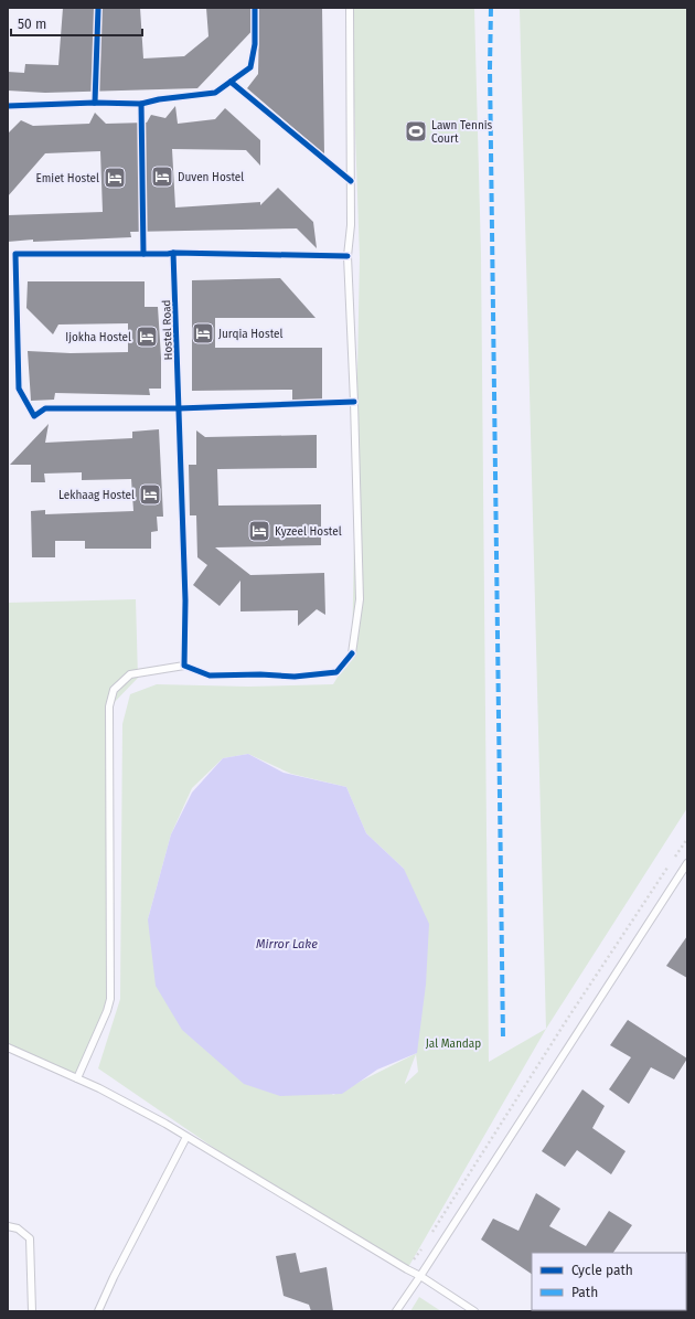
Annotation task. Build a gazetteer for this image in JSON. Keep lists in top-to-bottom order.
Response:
{
  "streets": {
    "cycle path": ["Hostel Road"]
  },
  "water": ["Mirror Lake"],
  "parks": ["Jal Mandap"],
  "places": {
    "sports": ["Lawn Tennis Court"],
    "hotel": [
      "Duven Hostel",
      "Emiet Hostel",
      "Jurqia Hostel",
      "Ijokha Hostel",
      "Lekhaag Hostel",
      "Kyzeel Hostel"
    ]
  },
  "legend": ["Cycle path", "Path"],
  "scale_bar": "50 m"
}
